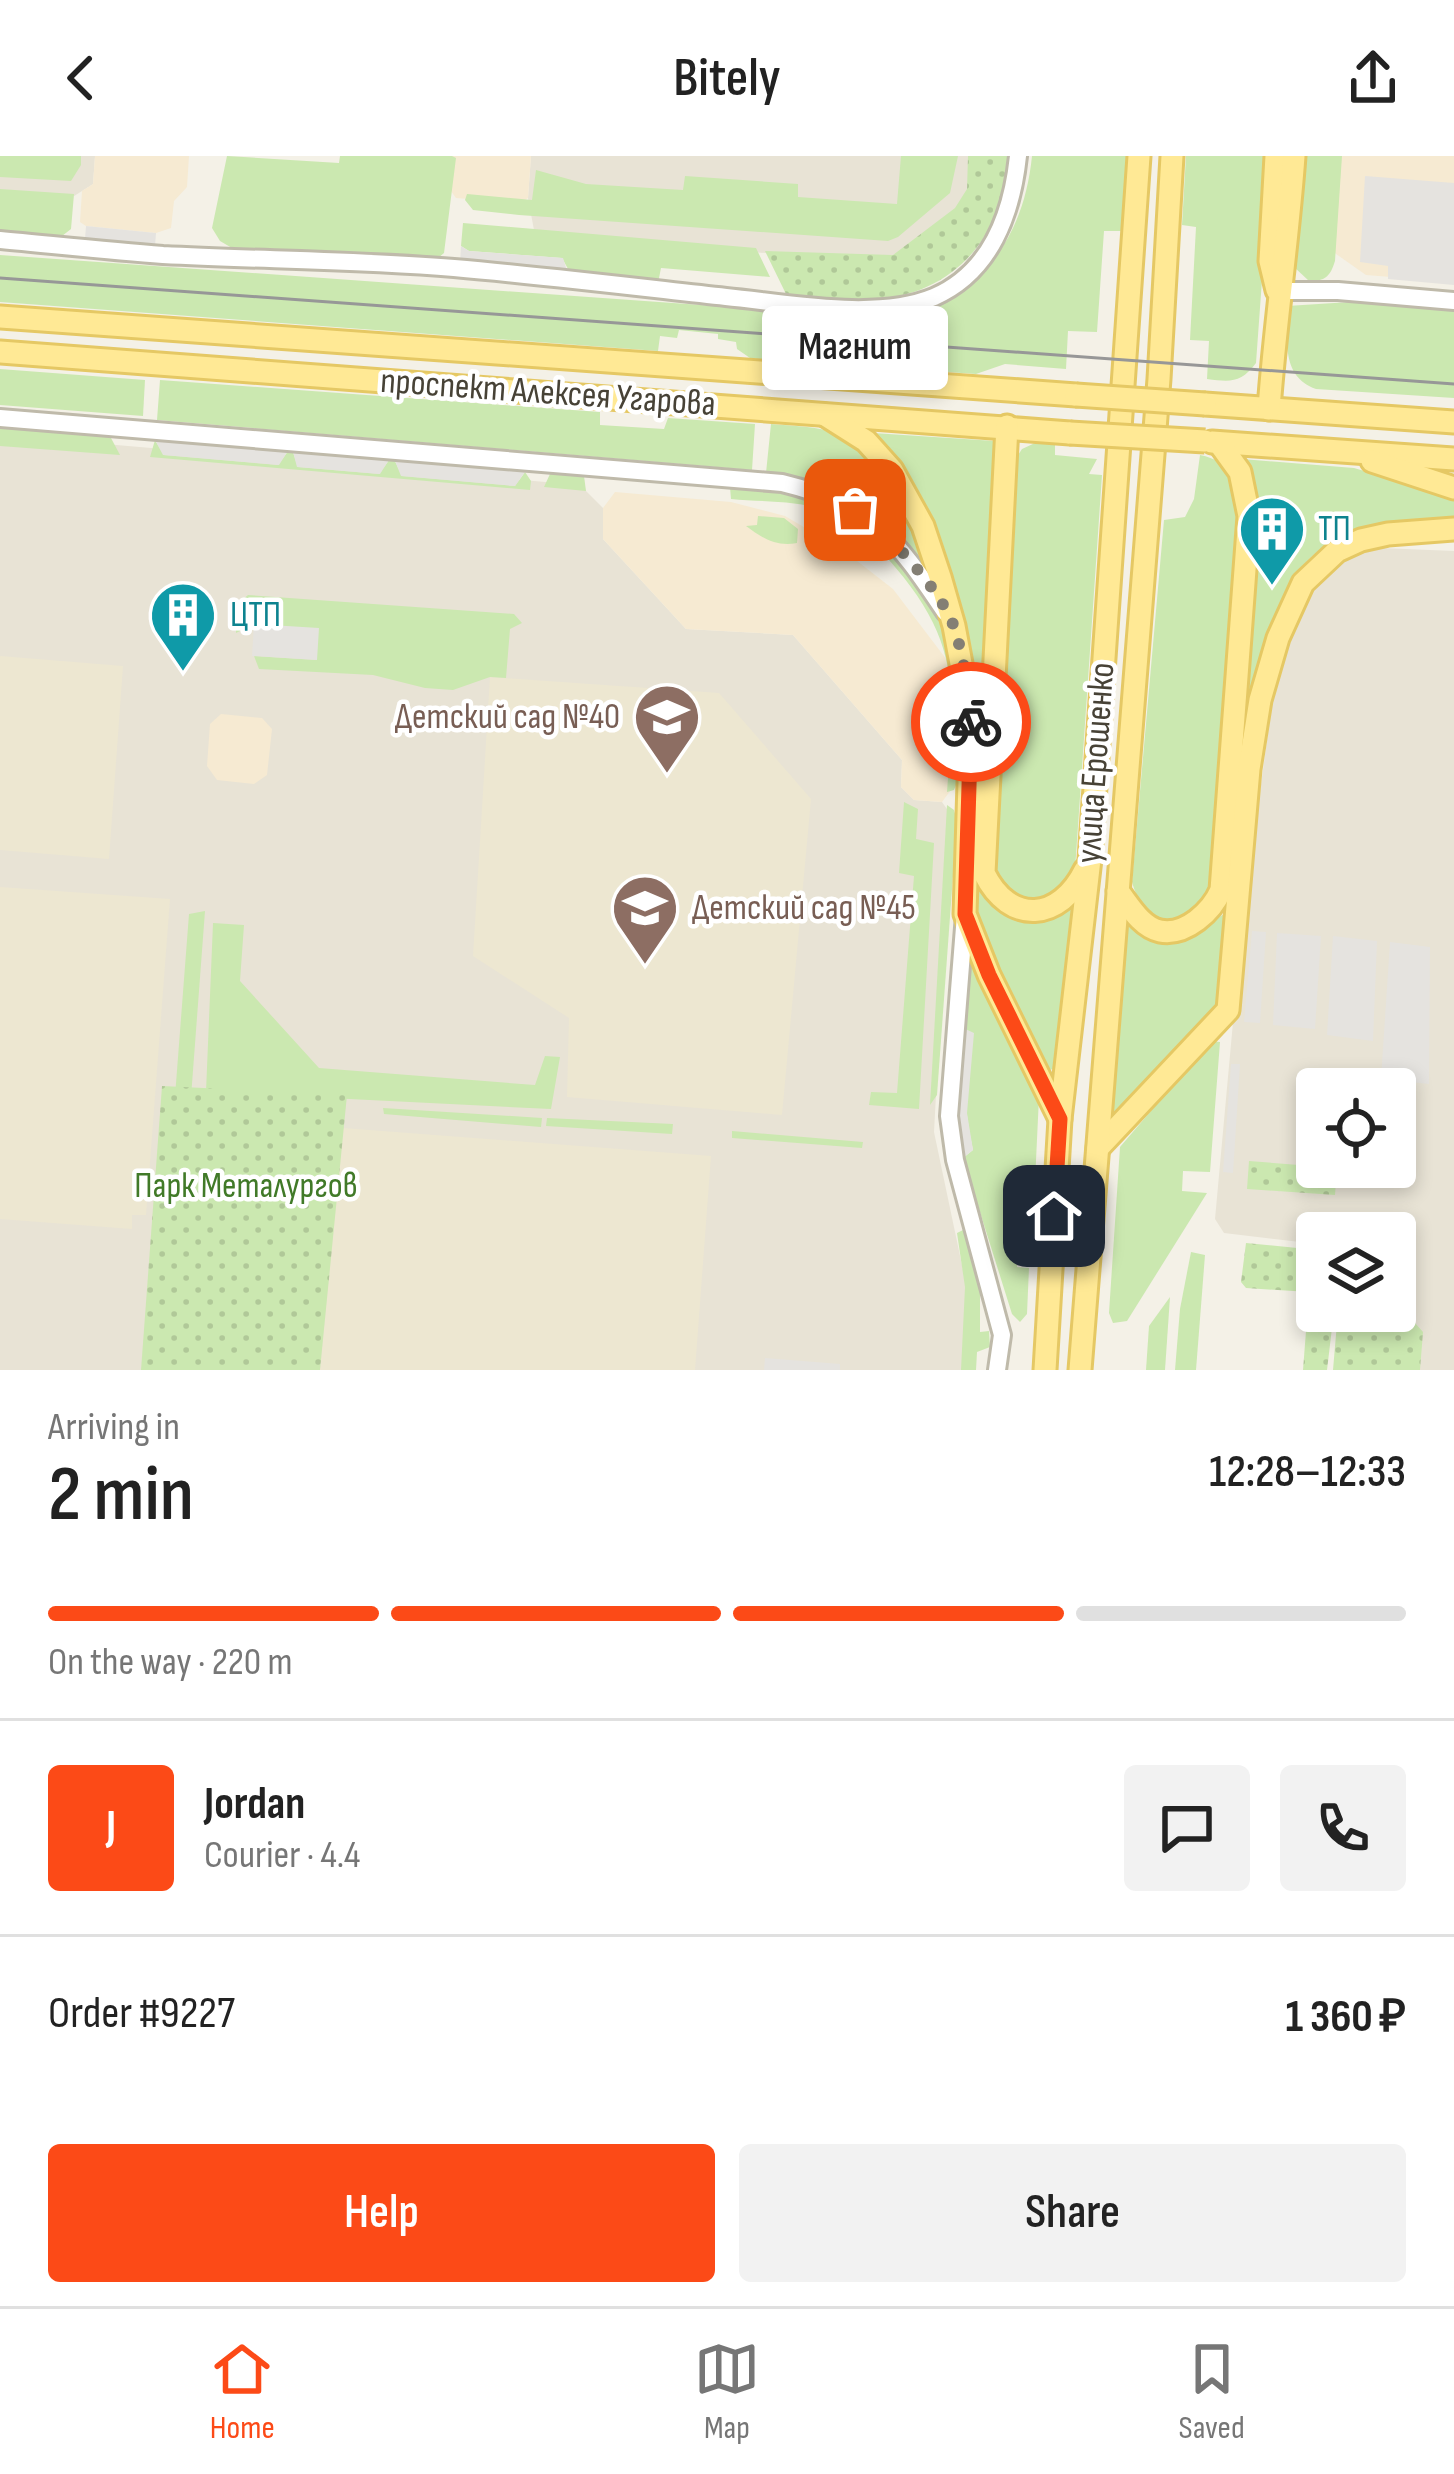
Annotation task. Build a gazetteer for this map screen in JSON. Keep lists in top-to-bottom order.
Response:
{
  "streets": {
    "main road": ["проспект Алексея Угарова", "улица Ерошенко"]
  },
  "parks": ["Парк Металургов"],
  "places": {
    "other": ["Магнит"],
    "building": ["ТП", "ЦТП"],
    "school or university": ["Детский сад №40", "Детский сад №45"]
  },
  "page": {
    "header": "Bitely",
    "bubble": "Магнит",
    "heading": ["2 min", "Arriving in", "12:28–12:33"],
    "panel": [
      "Jordan",
      "Courier · 4.4",
      "Order #9227",
      "1 360 ₽"
    ],
    "bar": "On the way · 220 m",
    "round": "J",
    "buttons": ["Help", "Share"],
    "tabs": ["Home", "Map", "Saved"]
  }
}
